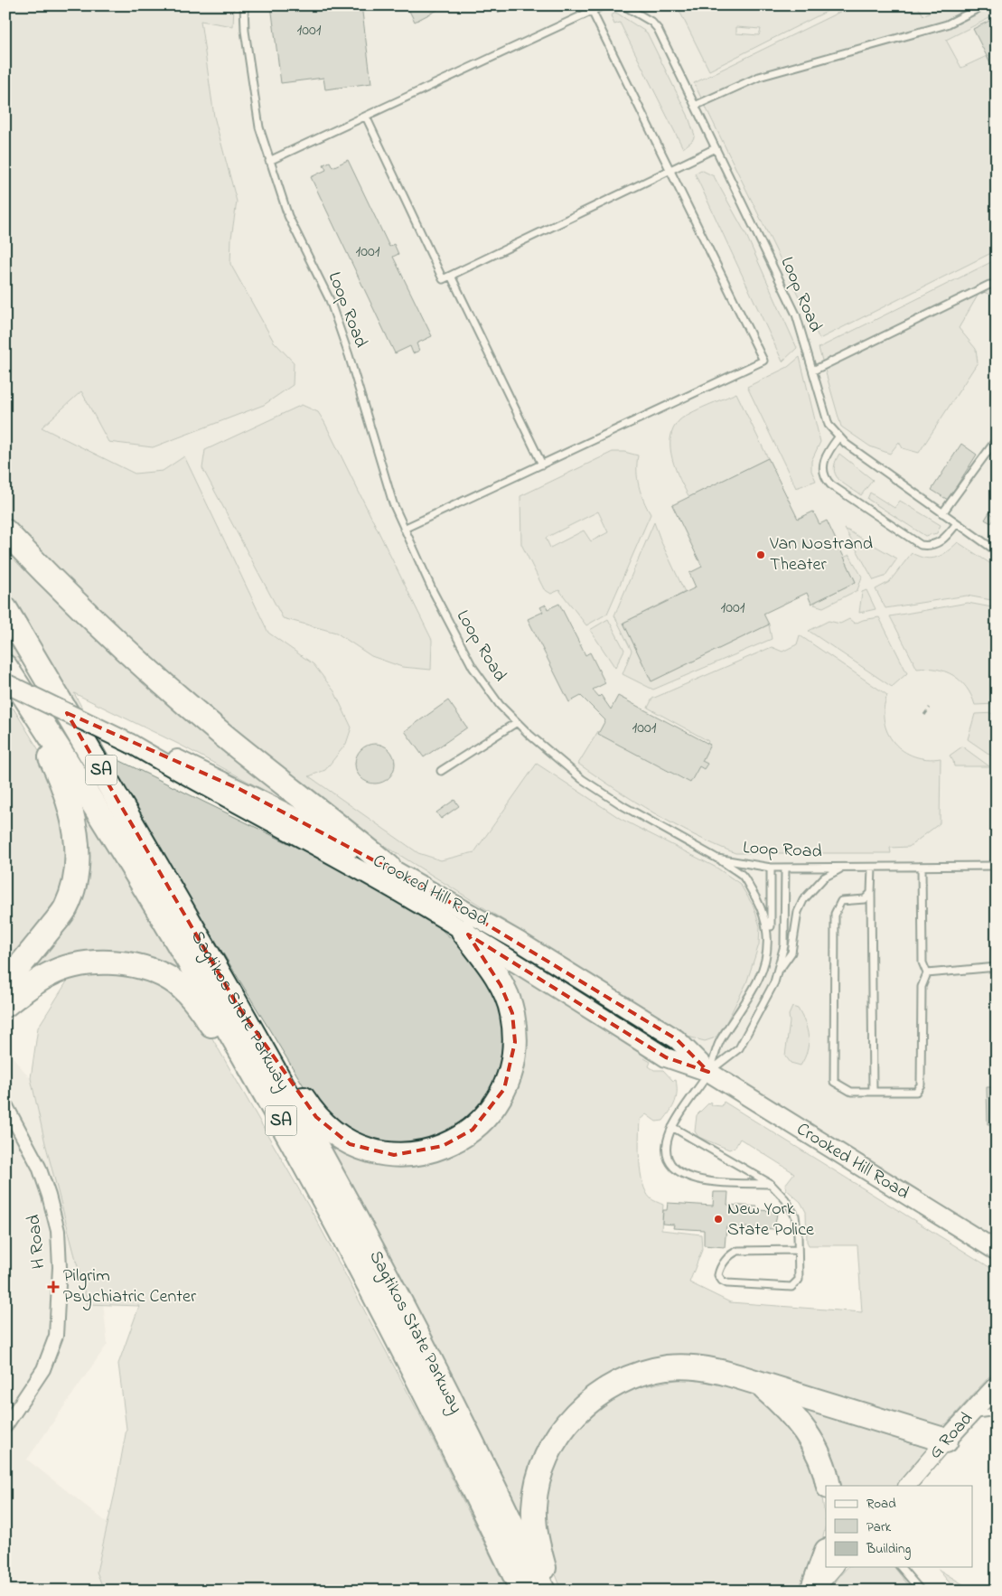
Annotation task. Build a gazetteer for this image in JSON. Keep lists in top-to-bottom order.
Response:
{
  "streets": {
    "highway": ["SA", "Sagtikos State Parkway"],
    "main road": ["Crooked Hill Road", "G Road"],
    "street": ["H Road"],
    "lane": ["Loop Road"]
  },
  "crossings": [
    ["Crooked Hill Road", "Sagtikos State Parkway"]
  ],
  "places": {
    "other": ["Van Nostrand Theater", "New York State Police"],
    "health": ["Pilgrim Psychiatric Center"]
  },
  "house_numbers": [
    "1001",
    "1001",
    "1001",
    "1001"
  ],
  "legend": ["Road", "Park", "Building"]
}
